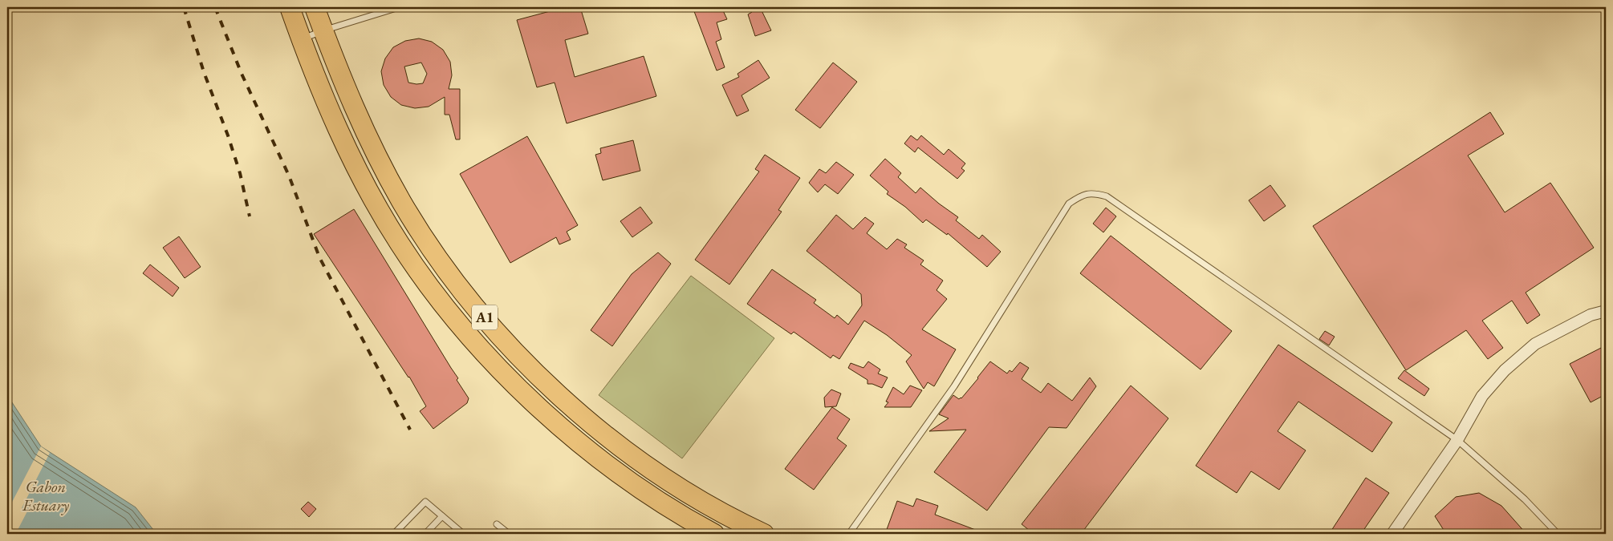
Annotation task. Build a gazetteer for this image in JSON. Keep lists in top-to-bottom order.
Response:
{
  "streets": {
    "highway": ["A1"]
  },
  "water": ["Gabon Estuary"]
}
